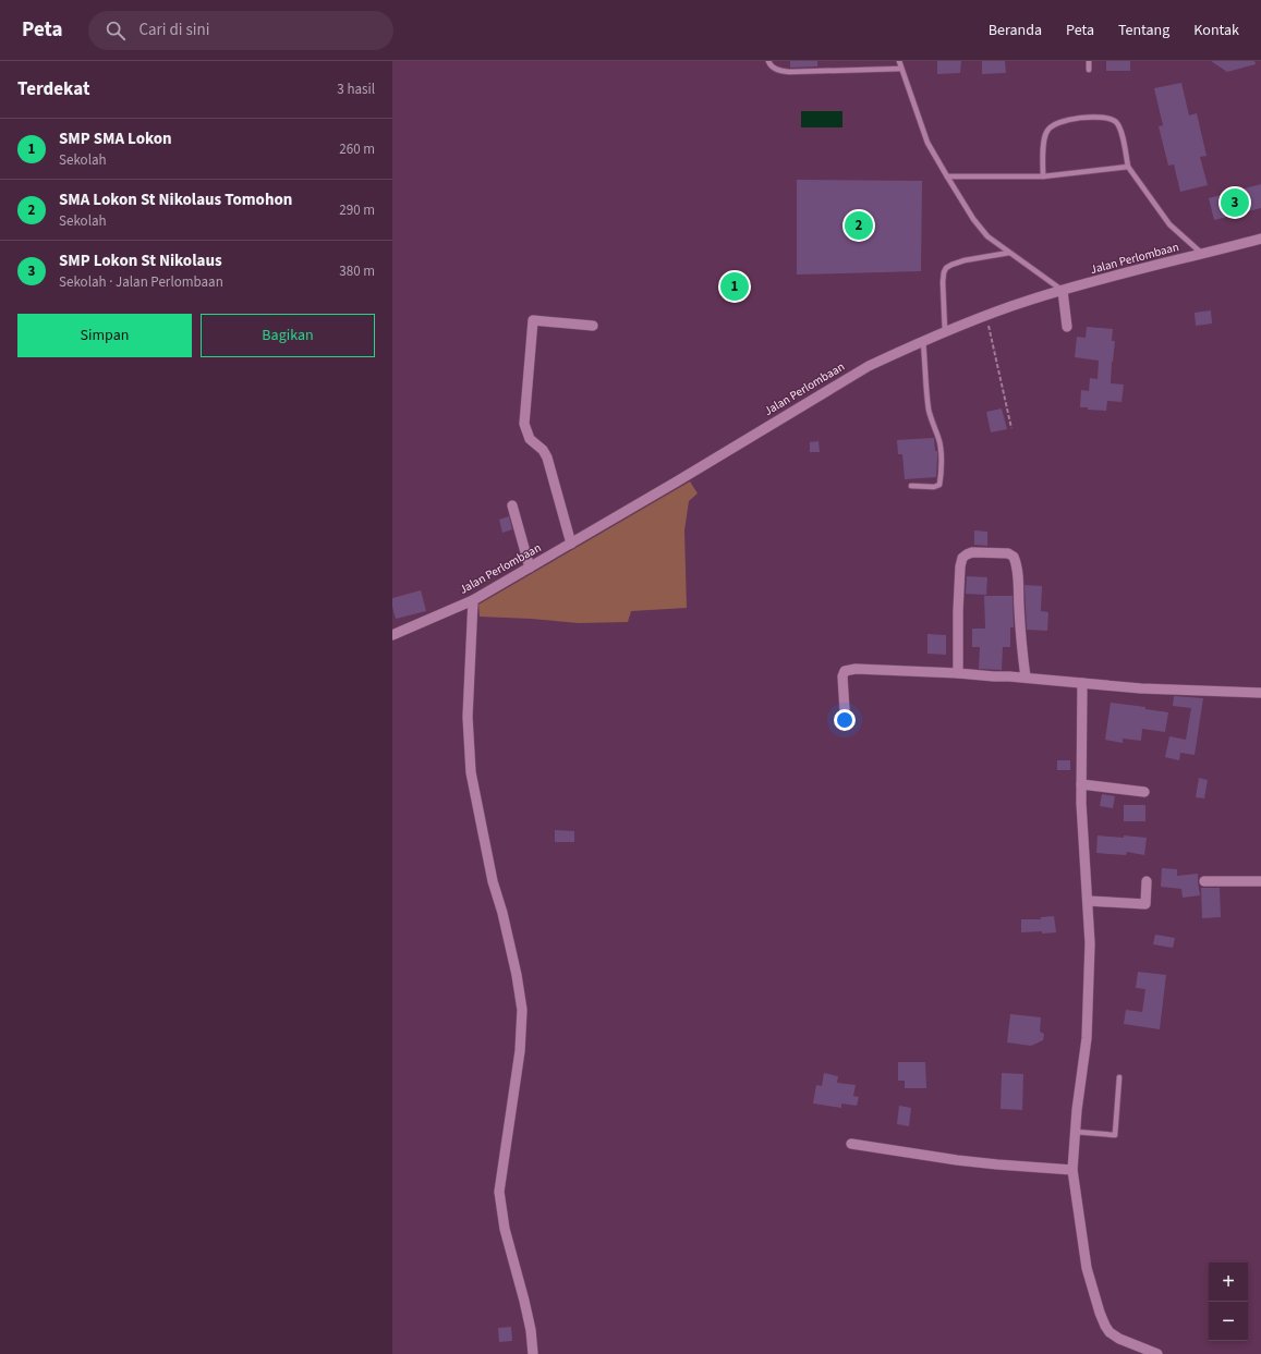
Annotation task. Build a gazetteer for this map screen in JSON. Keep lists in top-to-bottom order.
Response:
{
  "streets": {
    "street": ["Jalan Perlombaan"]
  },
  "page": {
    "header": "Peta",
    "search": "Cari di sini",
    "nav": [
      "Beranda",
      "Peta",
      "Tentang",
      "Kontak"
    ],
    "heading": ["Terdekat", "3 hasil"],
    "list": [
      {
        "mark": "1",
        "name": "SMP SMA Lokon",
        "note": "Sekolah",
        "value": "260 m"
      },
      {
        "mark": "2",
        "name": "SMA Lokon St Nikolaus Tomohon",
        "note": "Sekolah",
        "value": "290 m"
      },
      {
        "mark": "3",
        "name": "SMP Lokon St Nikolaus",
        "note": "Sekolah · Jalan Perlombaan",
        "value": "380 m"
      }
    ],
    "pins": ["3", "2", "1"],
    "buttons": ["Simpan", "Bagikan"],
    "map_buttons": ["+", "−"]
  }
}
